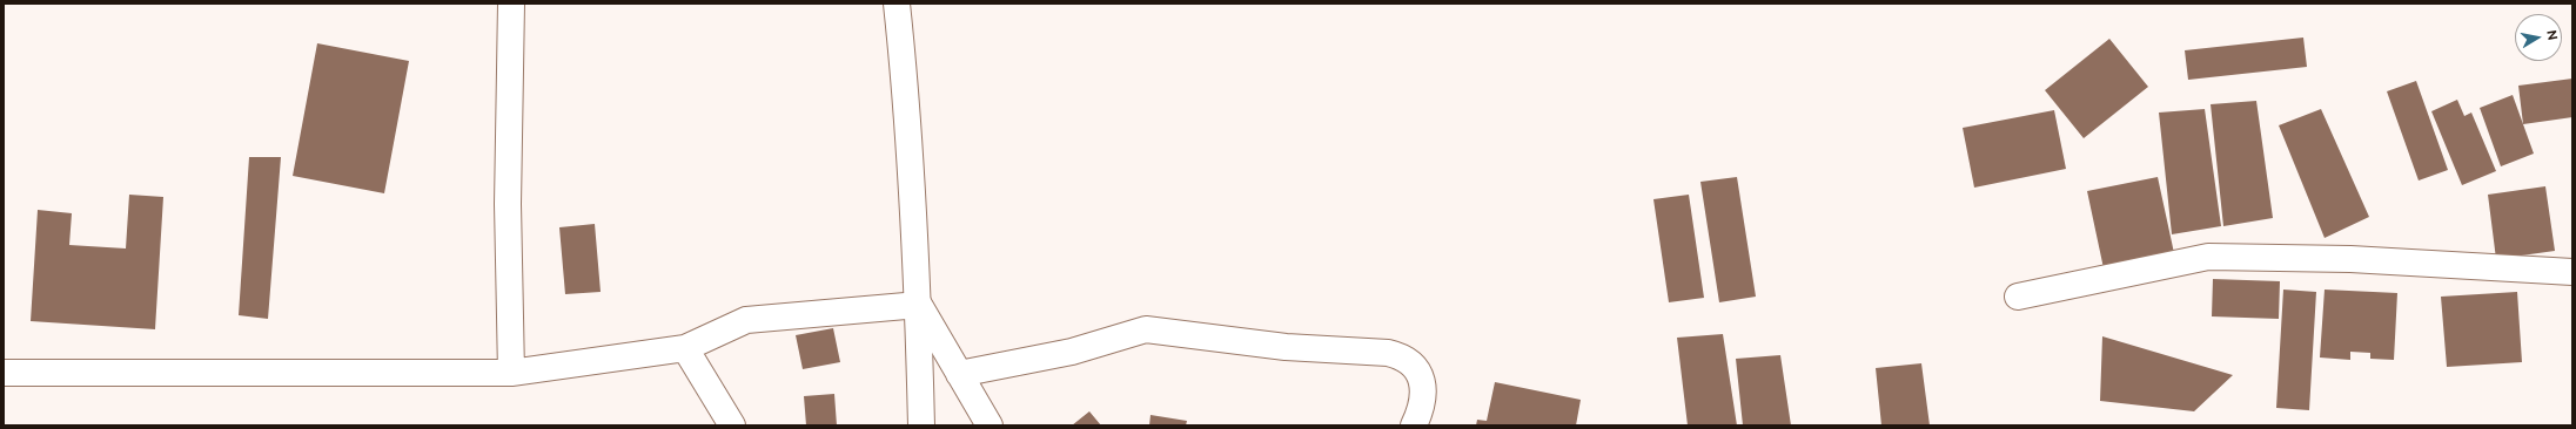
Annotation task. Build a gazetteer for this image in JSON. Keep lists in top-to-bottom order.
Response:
{
  "north": "right"
}
